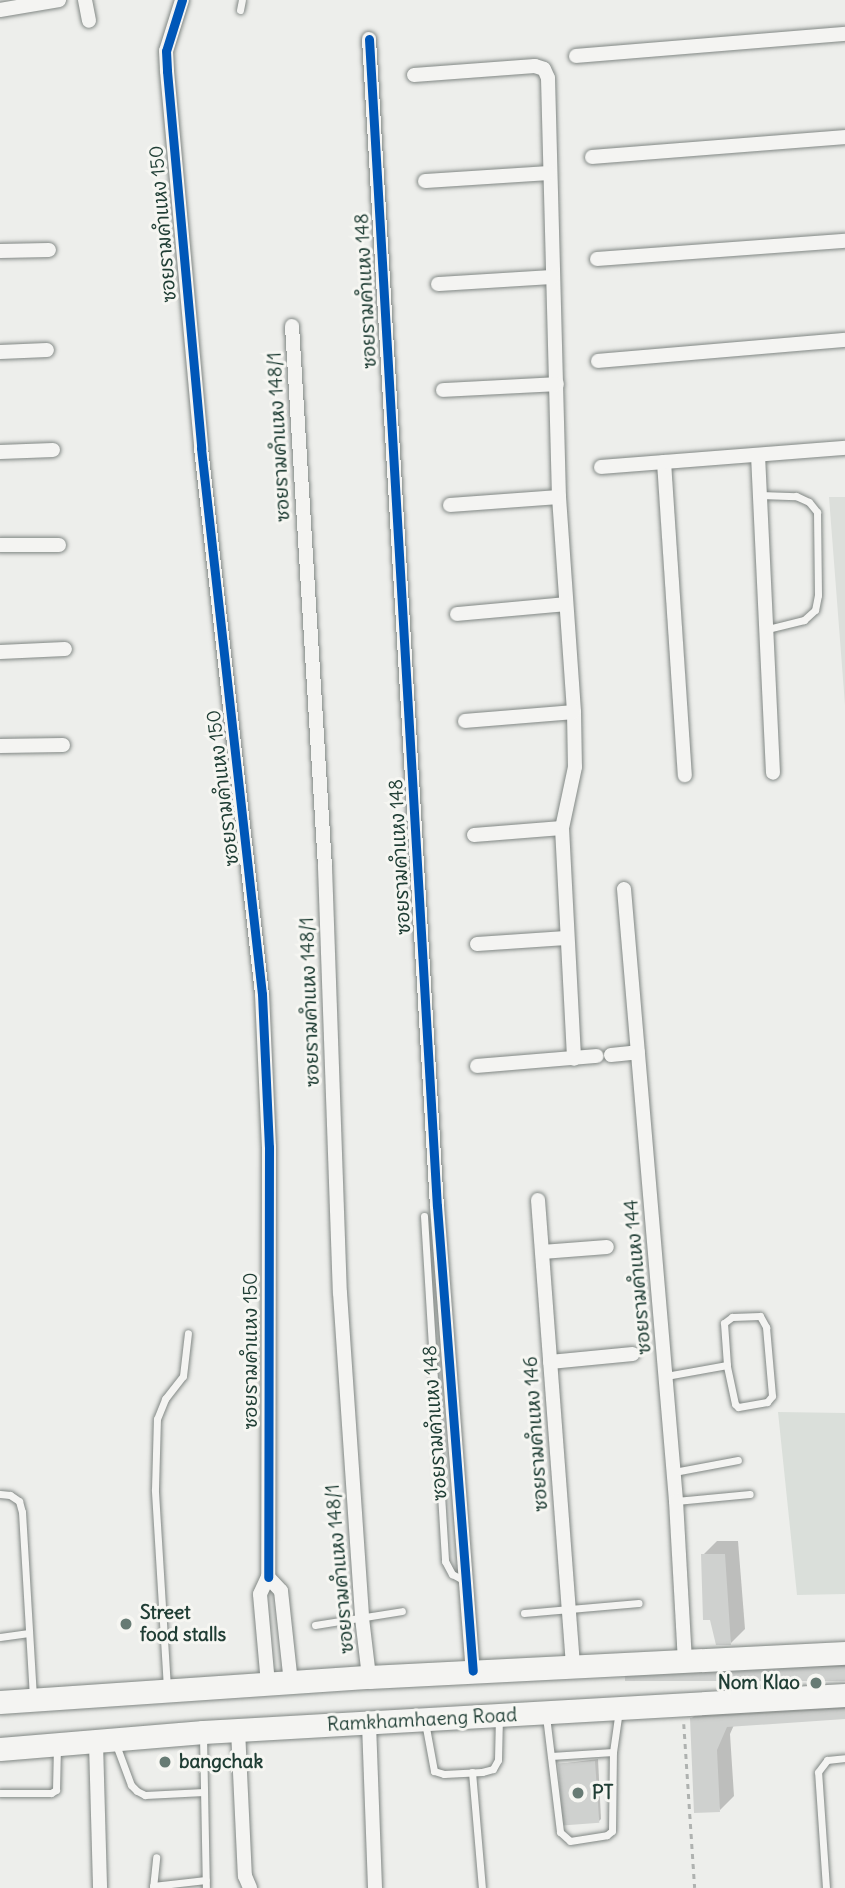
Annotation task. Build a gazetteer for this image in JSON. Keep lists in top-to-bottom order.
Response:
{
  "streets": {
    "main road": ["Ramkhamhaeng Road"],
    "street": [
      "ซอยรามคำแหง 150",
      "ซอยรามคำแหง 148",
      "ซอยรามคำแหง 148/1",
      "ซอยรามคำแหง 144",
      "ซอยรามคำแหง 146"
    ]
  },
  "places": [
    "Street food stalls",
    "Nom Klao",
    "bangchak",
    "PT"
  ]
}
